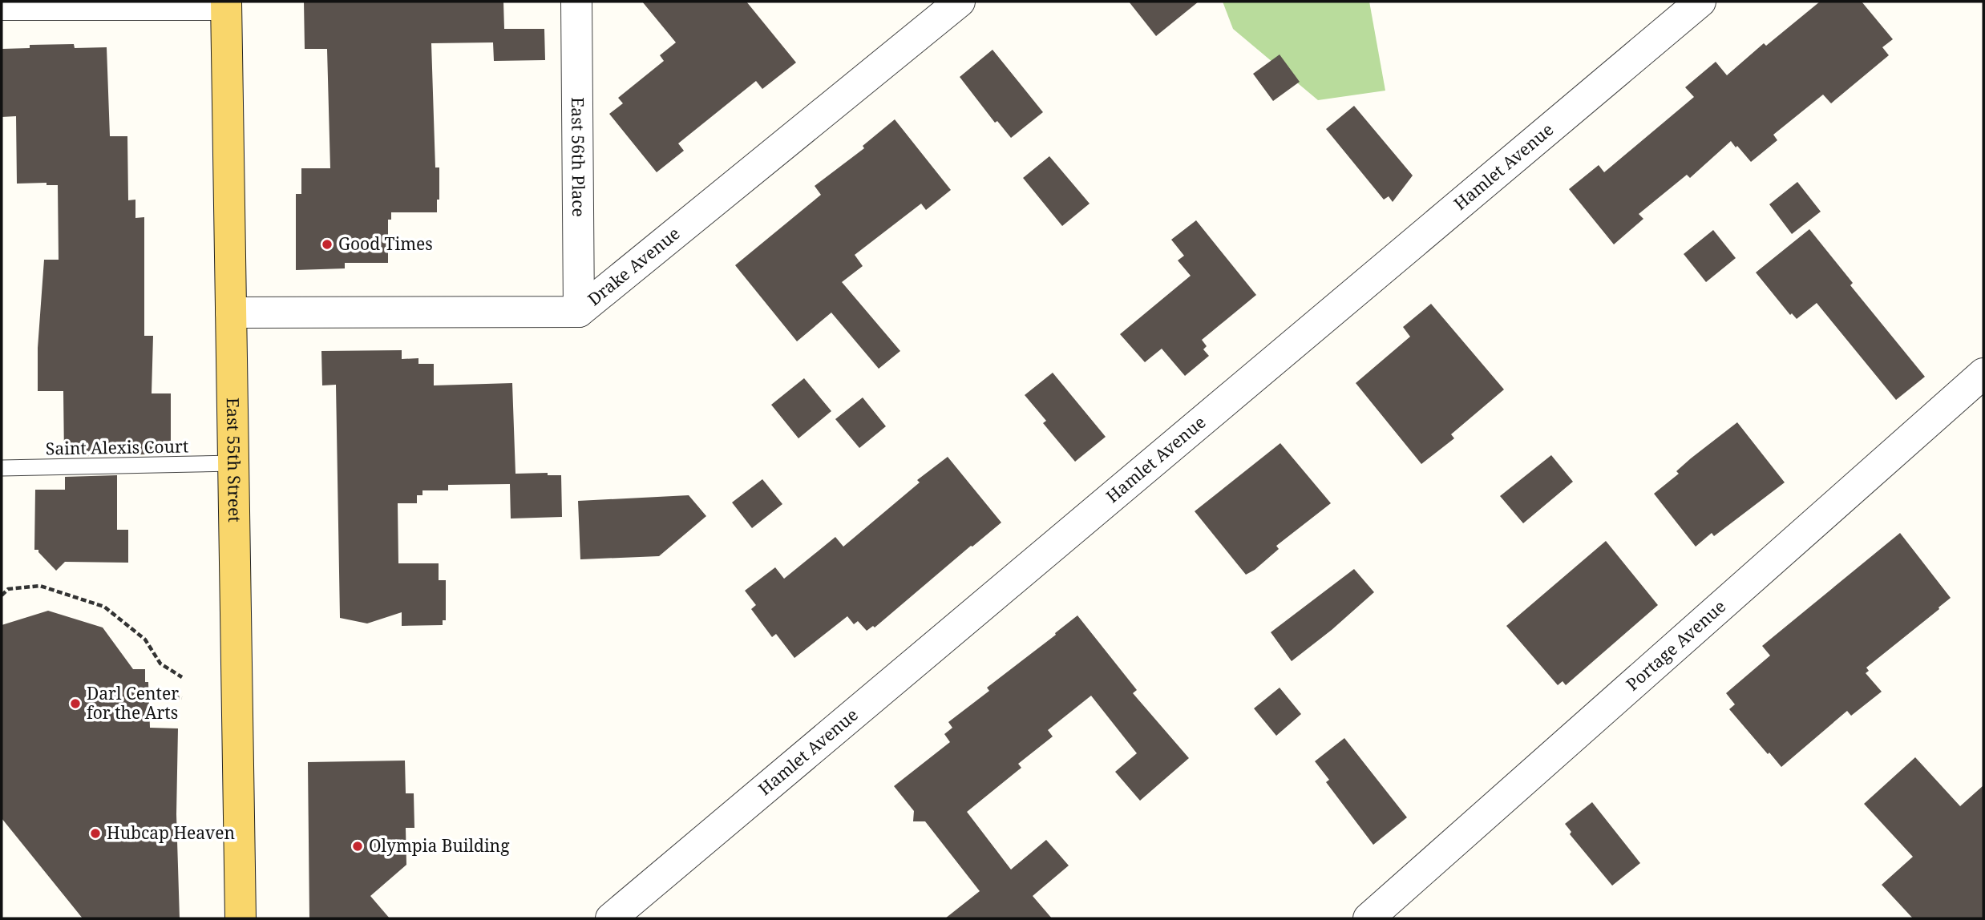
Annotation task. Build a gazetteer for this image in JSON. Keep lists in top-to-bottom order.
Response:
{
  "streets": {
    "main road": ["East 55th Street"],
    "street": [
      "East 56th Place",
      "Hamlet Avenue",
      "Drake Avenue",
      "Portage Avenue"
    ],
    "lane": ["Saint Alexis Court"]
  },
  "crossings": [
    ["East 56th Place", "Drake Avenue"],
    ["Drake Avenue", "East 55th Street"],
    ["Saint Alexis Court", "East 55th Street"]
  ],
  "places": [
    "Good Times",
    "Darl Center for the Arts",
    "Hubcap Heaven",
    "Olympia Building"
  ]
}
